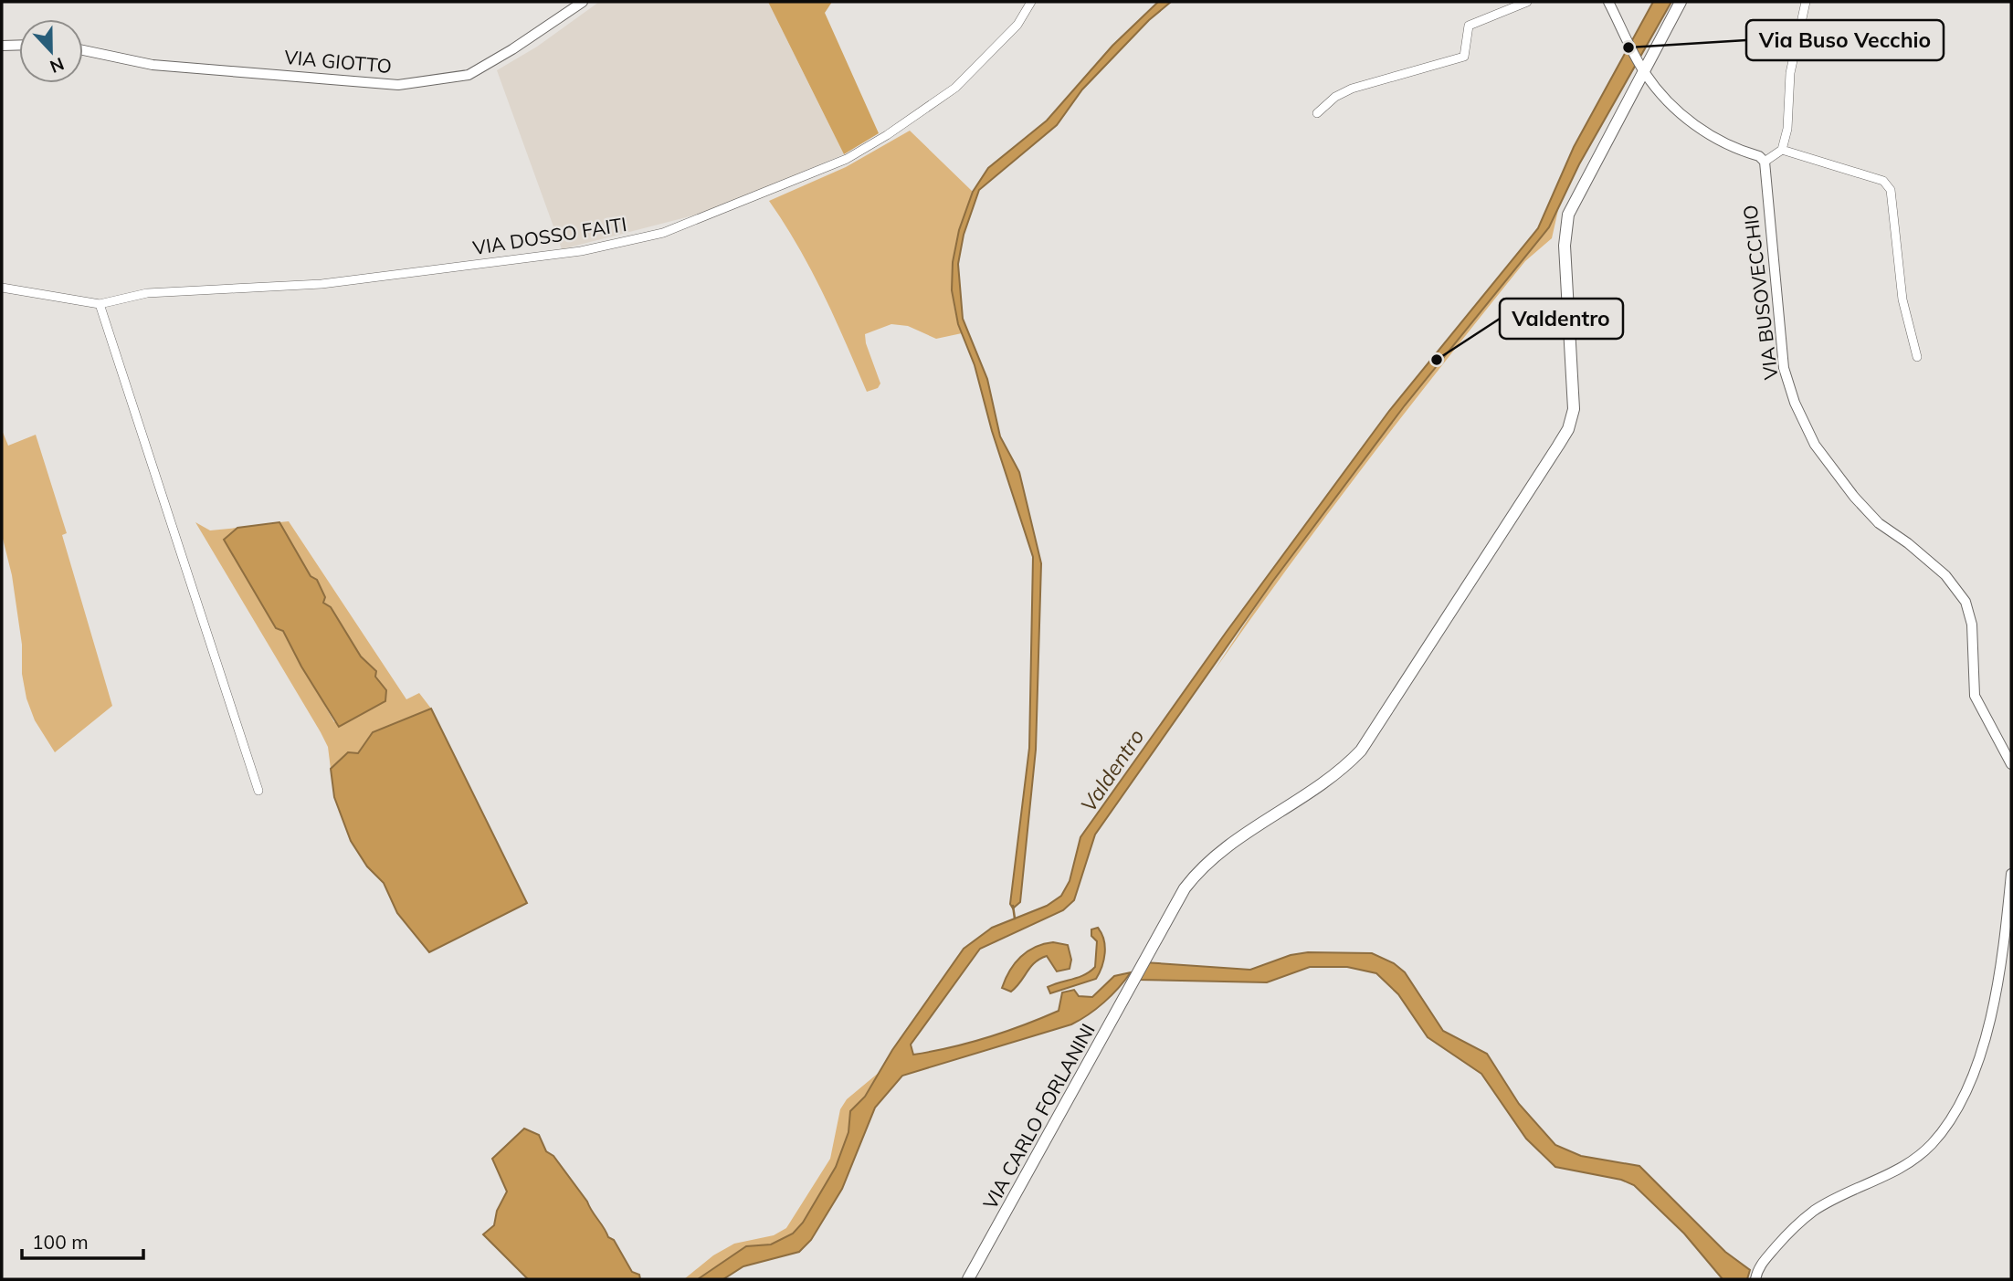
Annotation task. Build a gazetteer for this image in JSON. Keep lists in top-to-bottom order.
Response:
{
  "streets": {
    "main road": ["VIA CARLO FORLANINI"],
    "street": ["VIA GIOTTO", "VIA DOSSO FAITI", "VIA BUSOVECCHIO"]
  },
  "water": ["Valdentro"],
  "places": ["Via Buso Vecchio", "Valdentro"],
  "scale_bar": "100 m",
  "north": "bottom"
}
